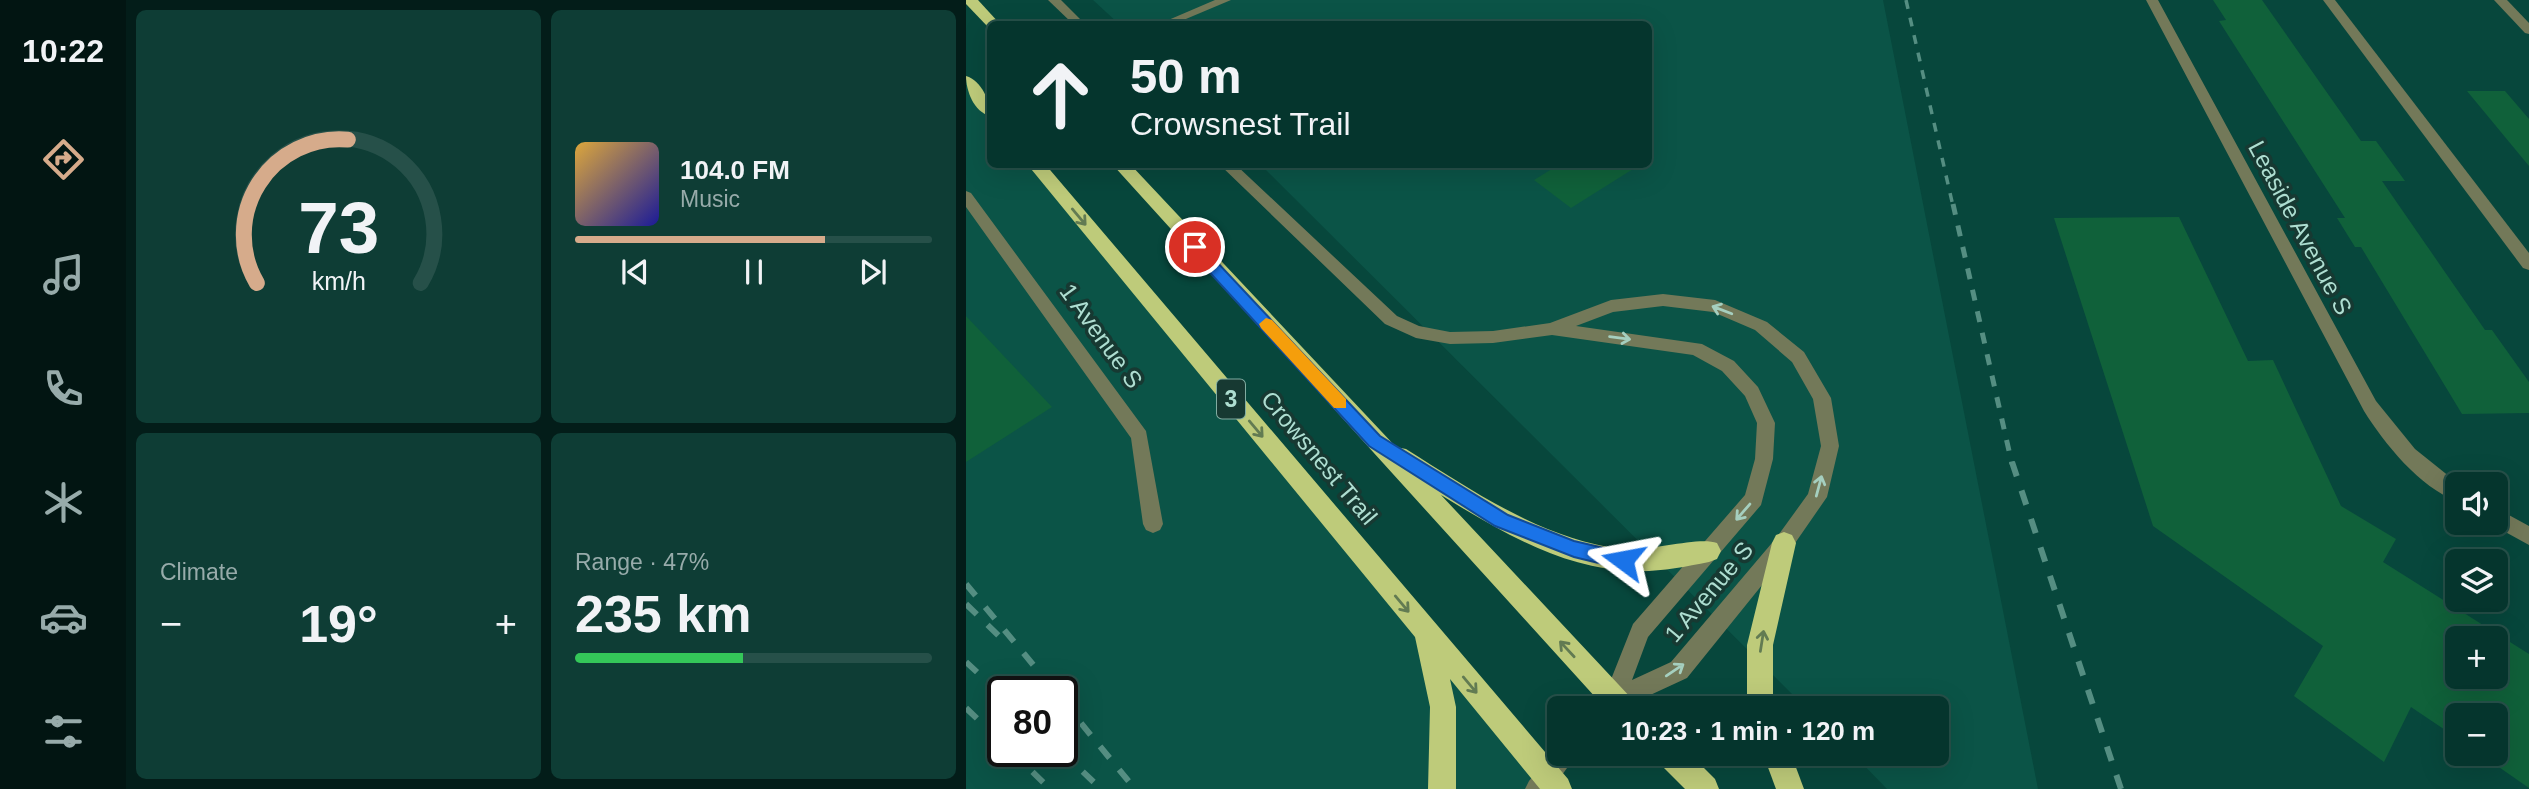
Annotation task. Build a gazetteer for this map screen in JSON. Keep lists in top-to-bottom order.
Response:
{
  "streets": {
    "highway": ["3", "Crowsnest Trail"],
    "street": ["Leaside Avenue S", "1 Avenue S"]
  },
  "page": {
    "tabs": "10:22",
    "turn": ["50 m", "Crowsnest Trail"],
    "song": ["104.0 FM", "Music"],
    "tile": [
      "Climate",
      ["Range · 47%", "235 km"]
    ],
    "map_buttons": ["+", "−"],
    "heat": ["−", "19°", "+"],
    "limit": "80",
    "trip": "10:23 · 1 min · 120 m",
    "gauge": ["73", "km/h"]
  }
}
